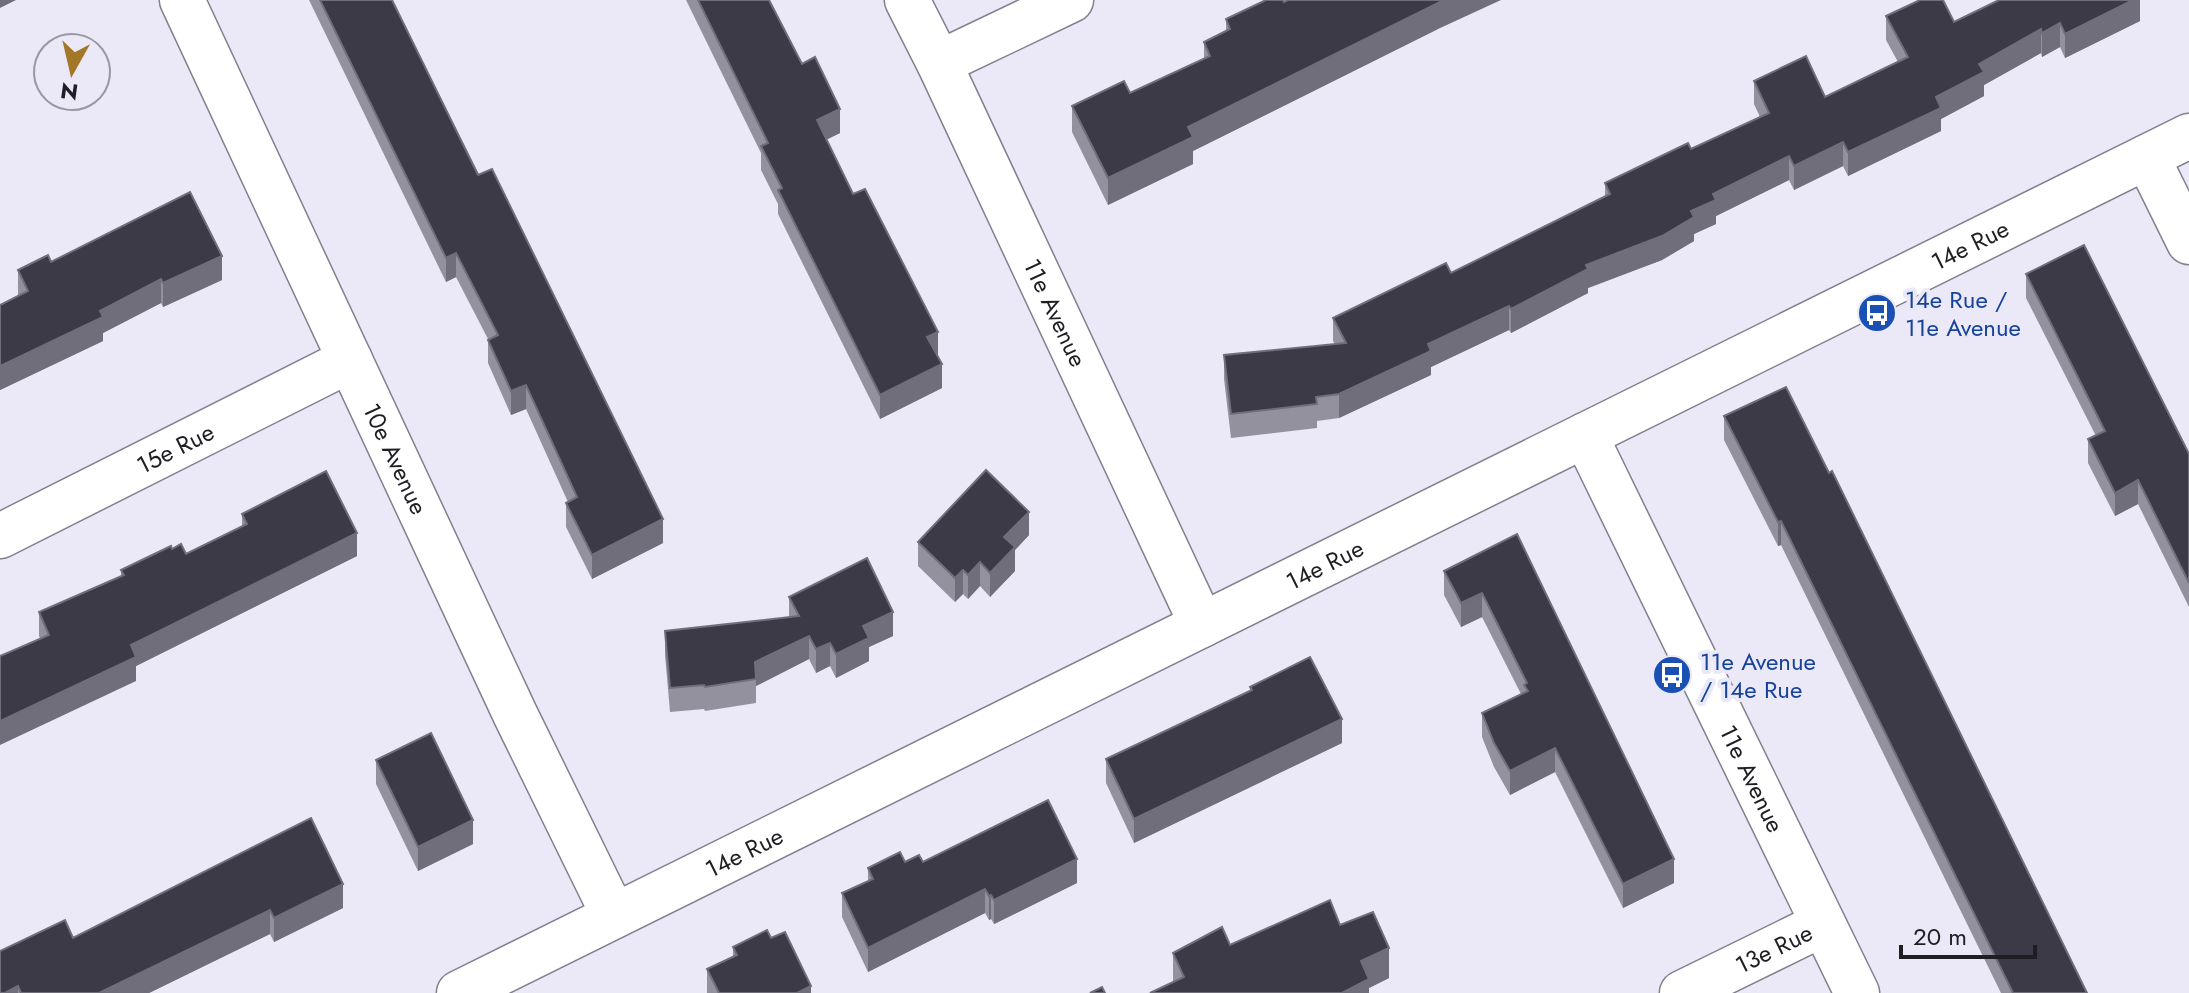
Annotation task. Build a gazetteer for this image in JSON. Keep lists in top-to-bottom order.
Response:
{
  "streets": {
    "street": [
      "14e Rue",
      "11e Avenue",
      "15e Rue",
      "10e Avenue",
      "13e Rue"
    ]
  },
  "crossings": [
    ["14e Rue", "11e Avenue"],
    ["14e Rue", "10e Avenue"],
    ["11e Avenue", "13e Rue"],
    ["15e Rue", "10e Avenue"]
  ],
  "places": {
    "bus stop": ["14e Rue / 11e Avenue", "11e Avenue / 14e Rue"]
  },
  "scale_bar": "20 m",
  "north": "bottom"
}
